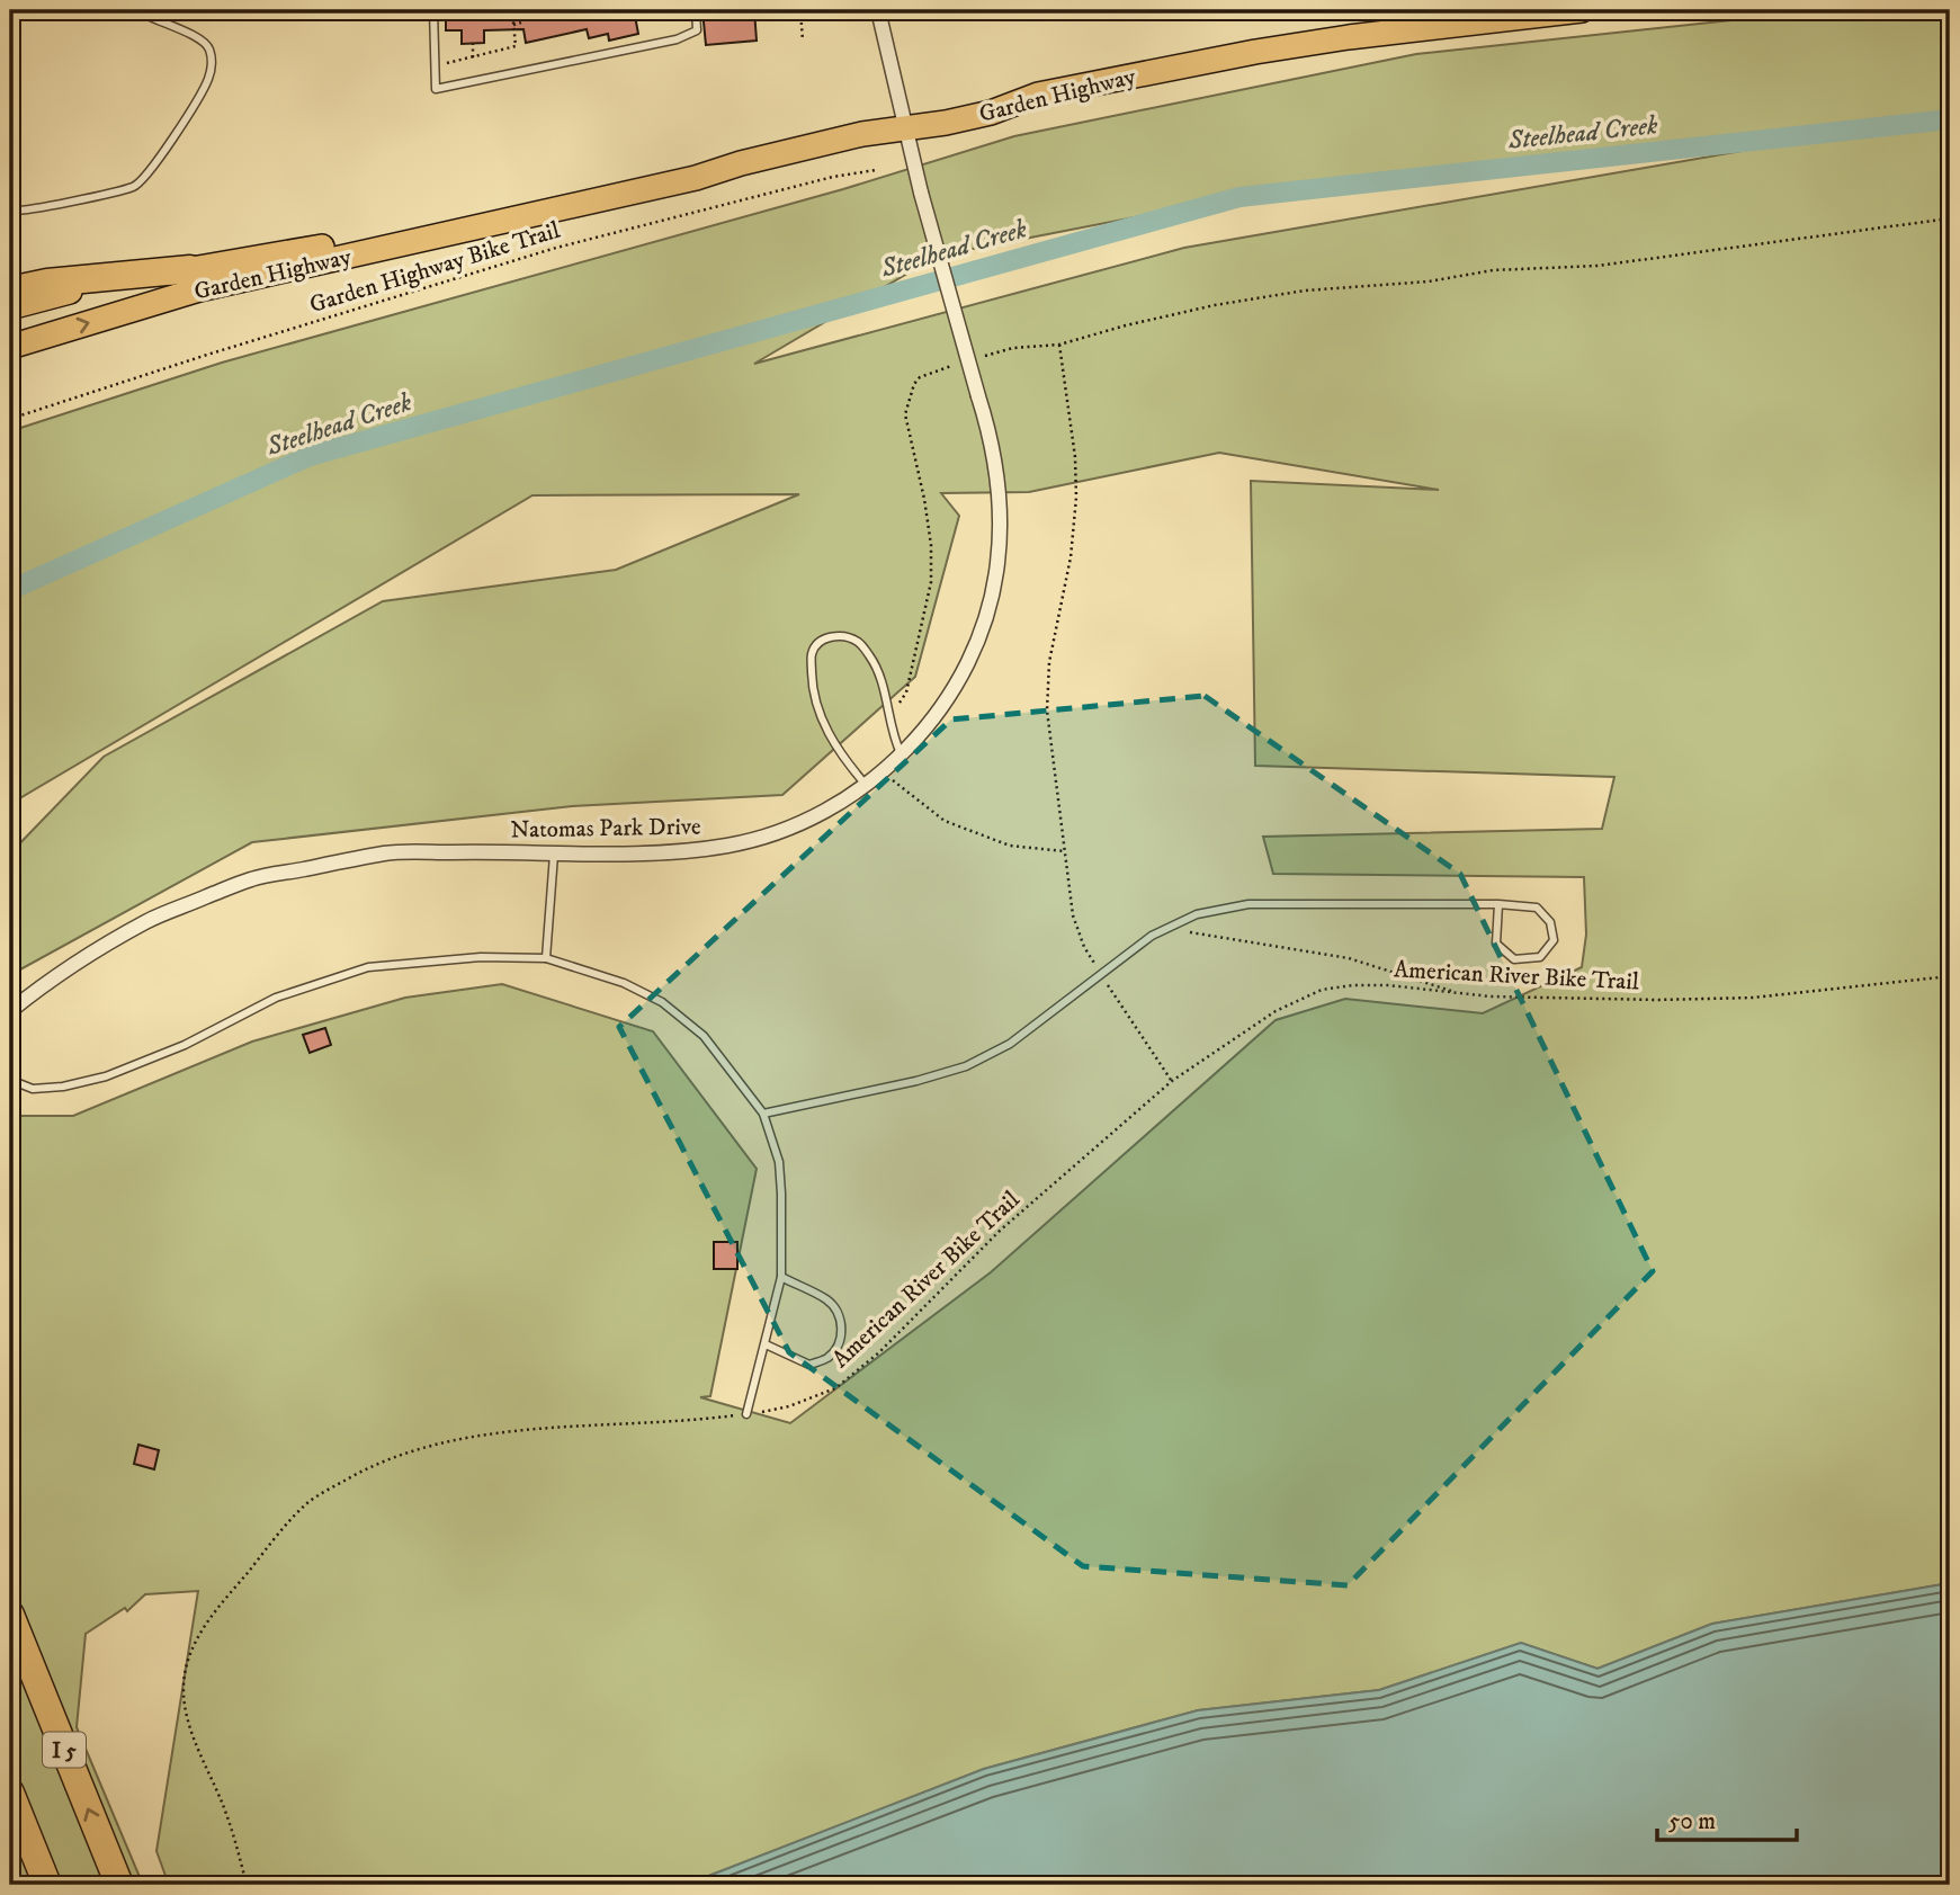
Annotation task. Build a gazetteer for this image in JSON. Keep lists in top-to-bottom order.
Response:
{
  "streets": {
    "highway": ["I 5"],
    "main road": ["Garden Highway"],
    "street": ["Natomas Park Drive"],
    "path": ["Garden Highway Bike Trail", "American River Bike Trail"]
  },
  "crossings": [
    ["Garden Highway", "Natomas Park Drive"]
  ],
  "water": ["Steelhead Creek"],
  "scale_bar": "50 m"
}
